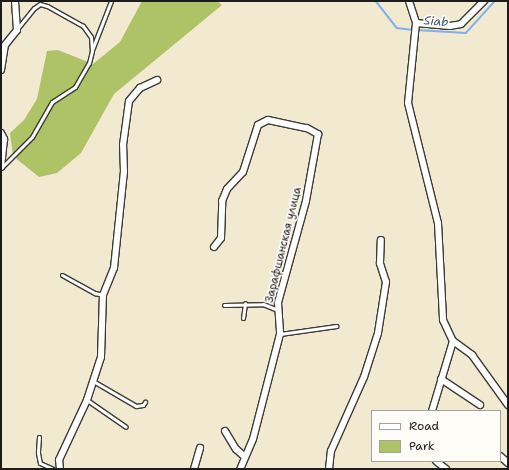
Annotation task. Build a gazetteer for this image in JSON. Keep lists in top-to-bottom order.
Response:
{
  "streets": {
    "street": ["Зарафшанская улица"]
  },
  "water": ["Siab"],
  "legend": ["Road", "Park"]
}
